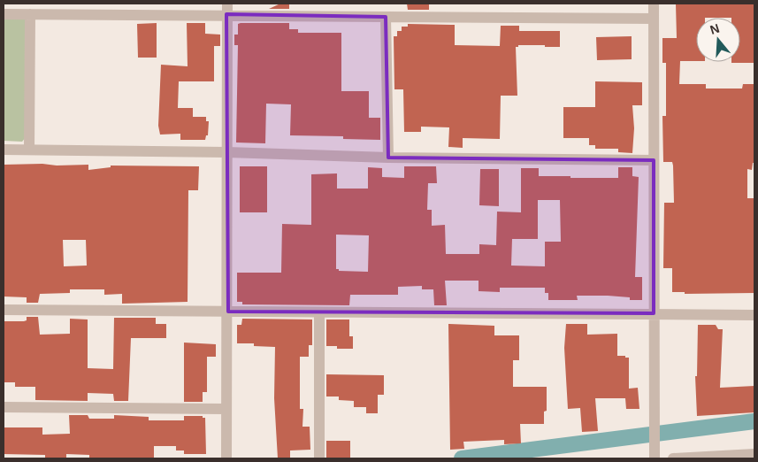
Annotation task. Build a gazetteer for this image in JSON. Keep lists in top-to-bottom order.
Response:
{
  "north": "top"
}
